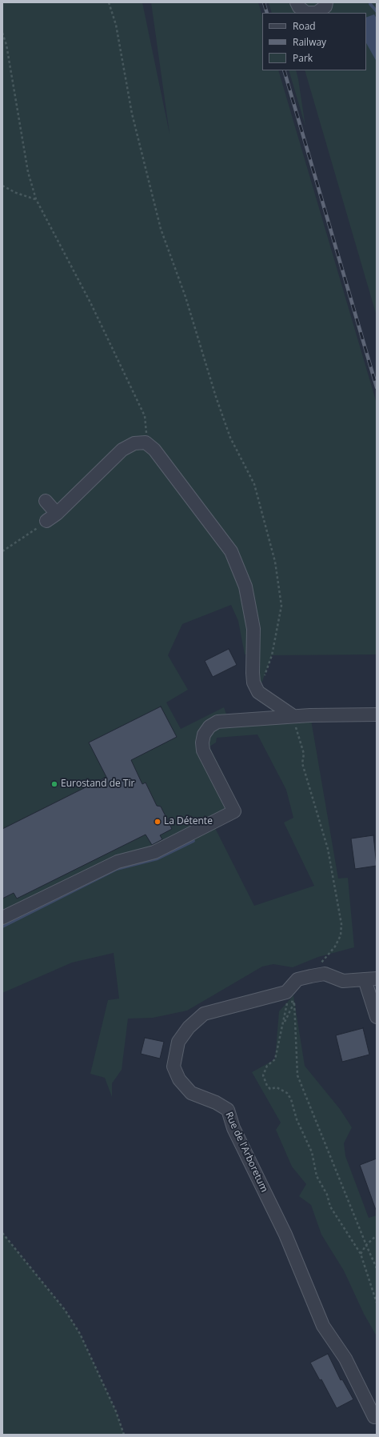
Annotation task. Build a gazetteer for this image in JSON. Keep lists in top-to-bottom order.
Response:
{
  "streets": {
    "street": ["Rue de l'Arboretum"]
  },
  "places": ["Eurostand de Tir", "La Détente"],
  "legend": ["Road", "Railway", "Park"]
}
